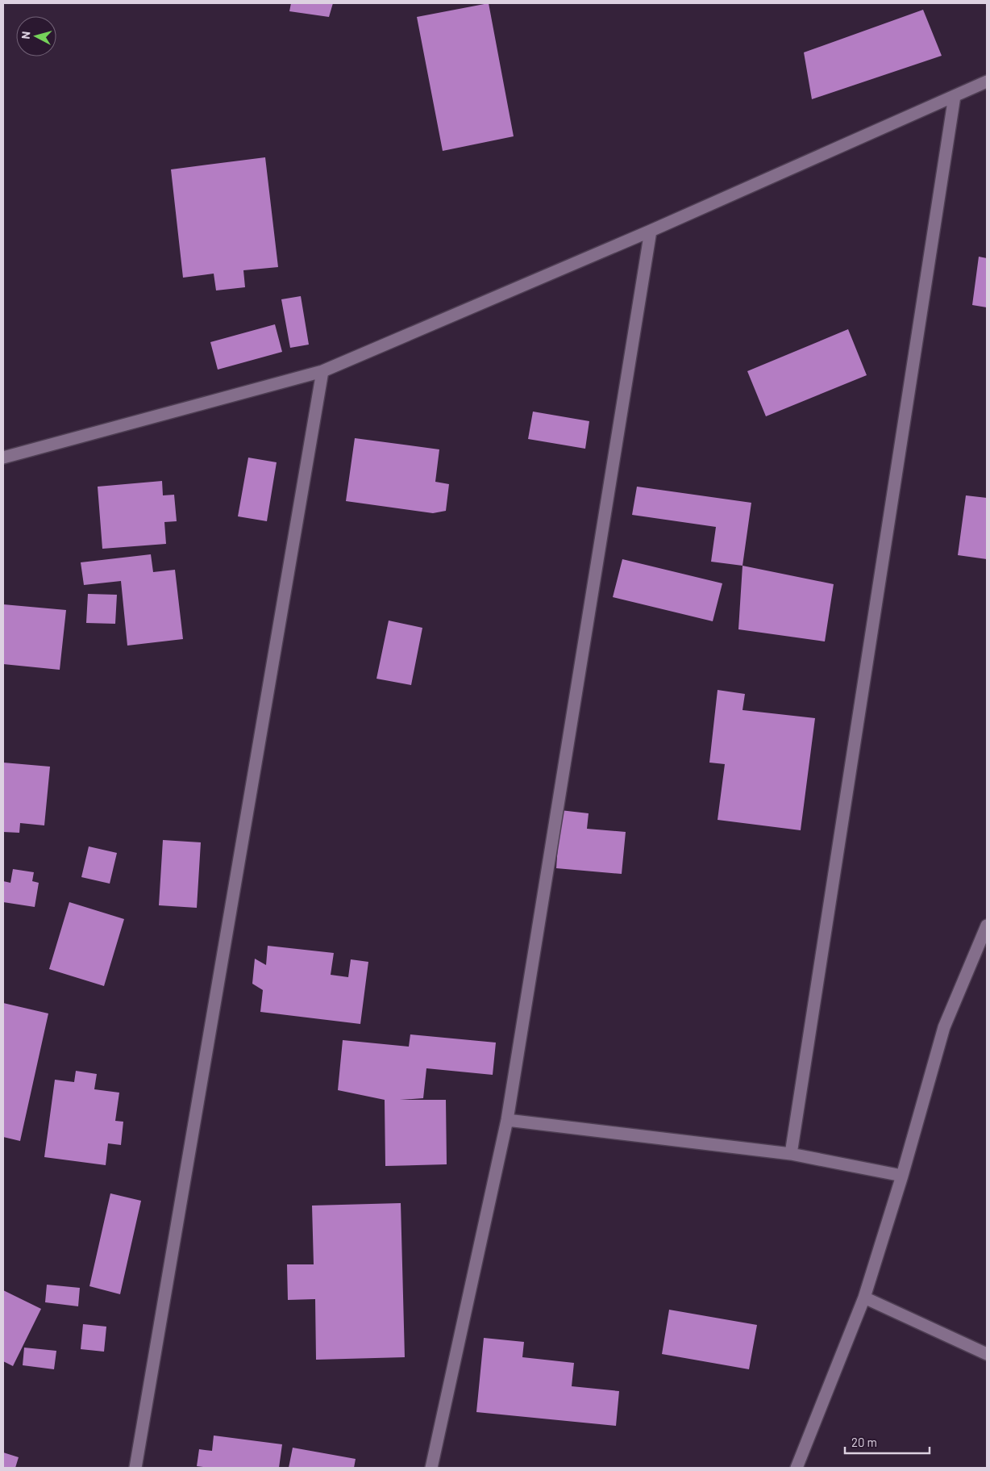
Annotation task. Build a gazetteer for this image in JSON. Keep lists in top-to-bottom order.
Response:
{
  "scale_bar": "20 m",
  "north": "left"
}
